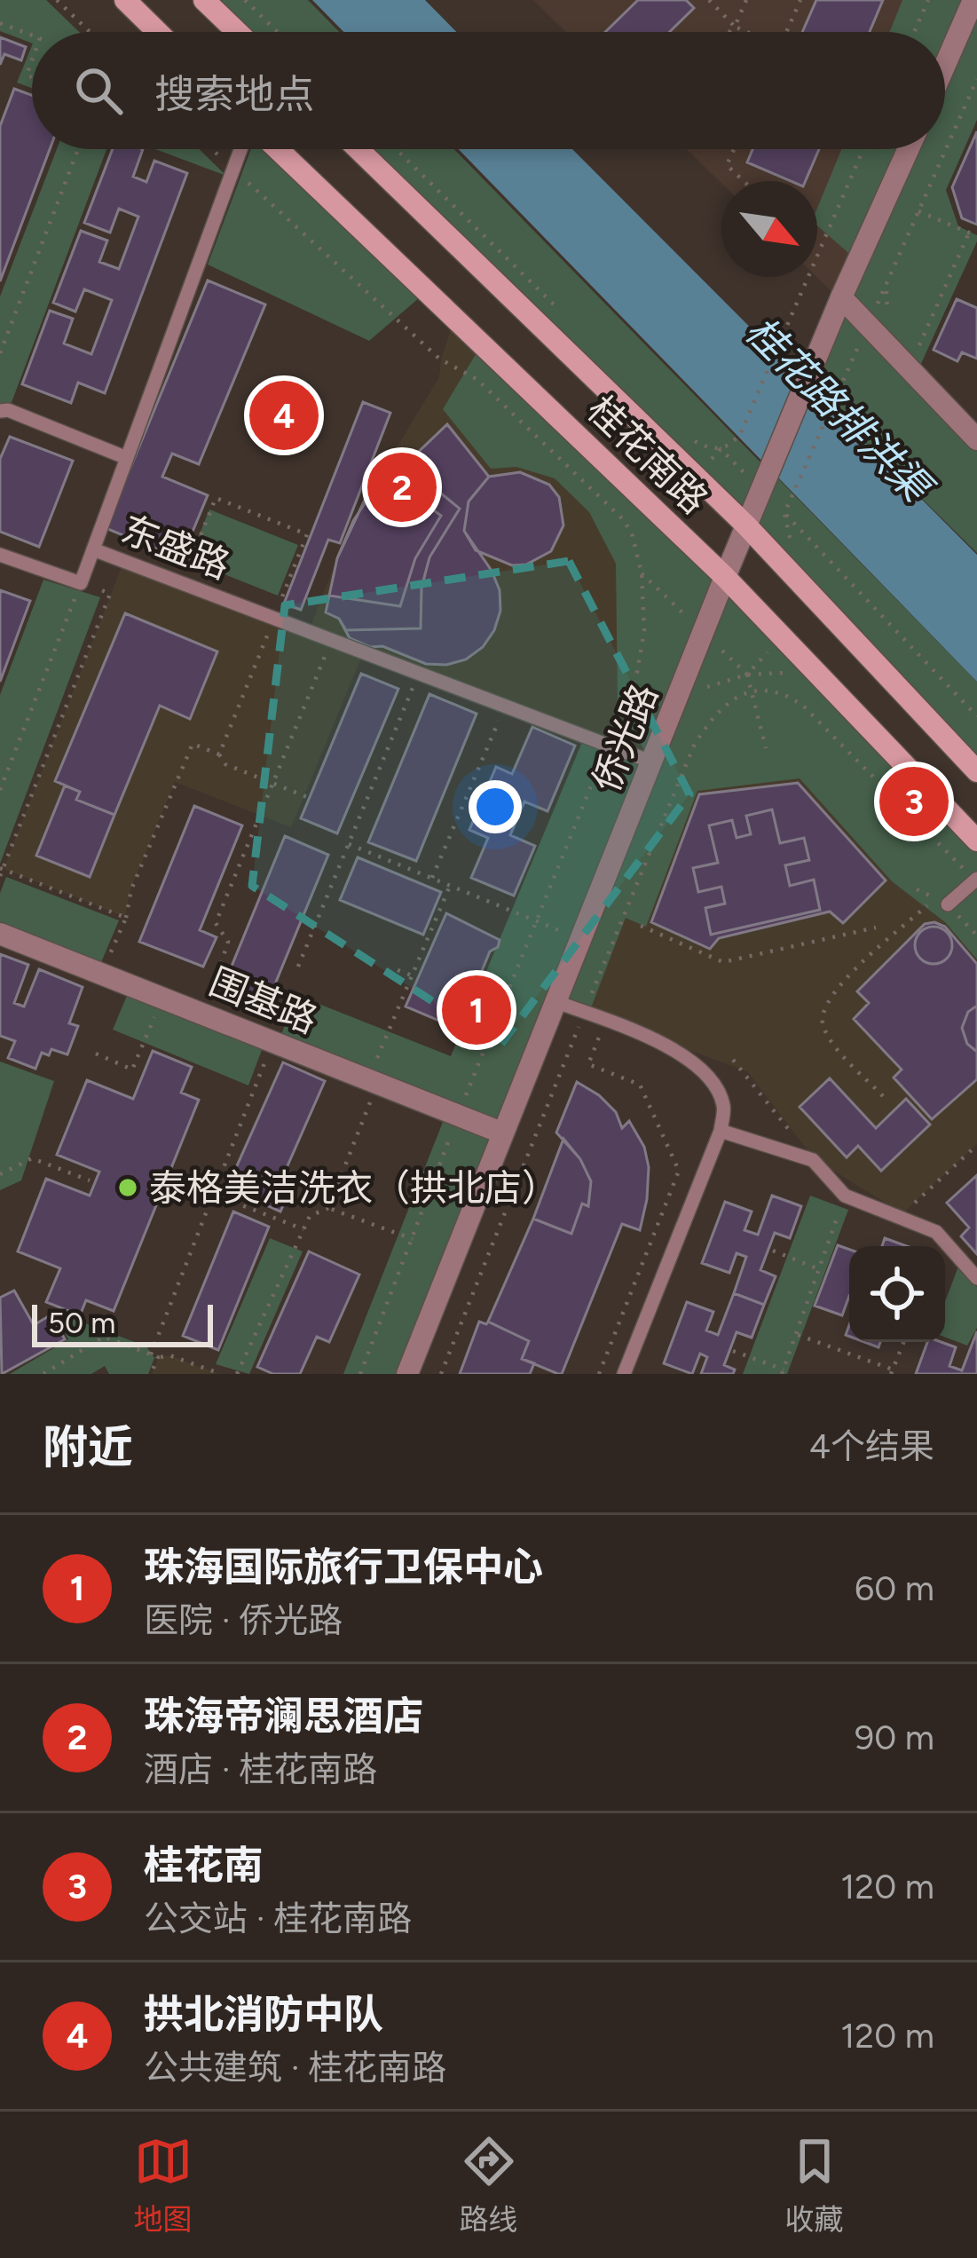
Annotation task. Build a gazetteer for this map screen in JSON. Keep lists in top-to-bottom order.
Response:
{
  "streets": {
    "main road": ["桂花南路"],
    "street": ["侨光路", "围基路"],
    "lane": ["东盛路"]
  },
  "crossings": [
    ["桂花南路", "侨光路"],
    ["东盛路", "侨光路"],
    ["侨光路", "围基路"]
  ],
  "water": ["桂花路排洪渠"],
  "places": ["泰格美洁洗衣（拱北店）"],
  "scale_bar": "50 m",
  "north": "bottom right",
  "page": {
    "search": "搜索地点",
    "pins": [
      "4",
      "2",
      "3",
      "1"
    ],
    "scale": "50 m",
    "heading": ["附近", "4个结果"],
    "list": [
      {
        "mark": "1",
        "name": "珠海国际旅行卫保中心",
        "note": "医院 · 侨光路",
        "value": "60 m"
      },
      {
        "mark": "2",
        "name": "珠海帝澜思酒店",
        "note": "酒店 · 桂花南路",
        "value": "90 m"
      },
      {
        "mark": "3",
        "name": "桂花南",
        "note": "公交站 · 桂花南路",
        "value": "120 m"
      },
      {
        "mark": "4",
        "name": "拱北消防中队",
        "note": "公共建筑 · 桂花南路",
        "value": "120 m"
      }
    ],
    "nav": ["地图", "路线", "收藏"]
  }
}
